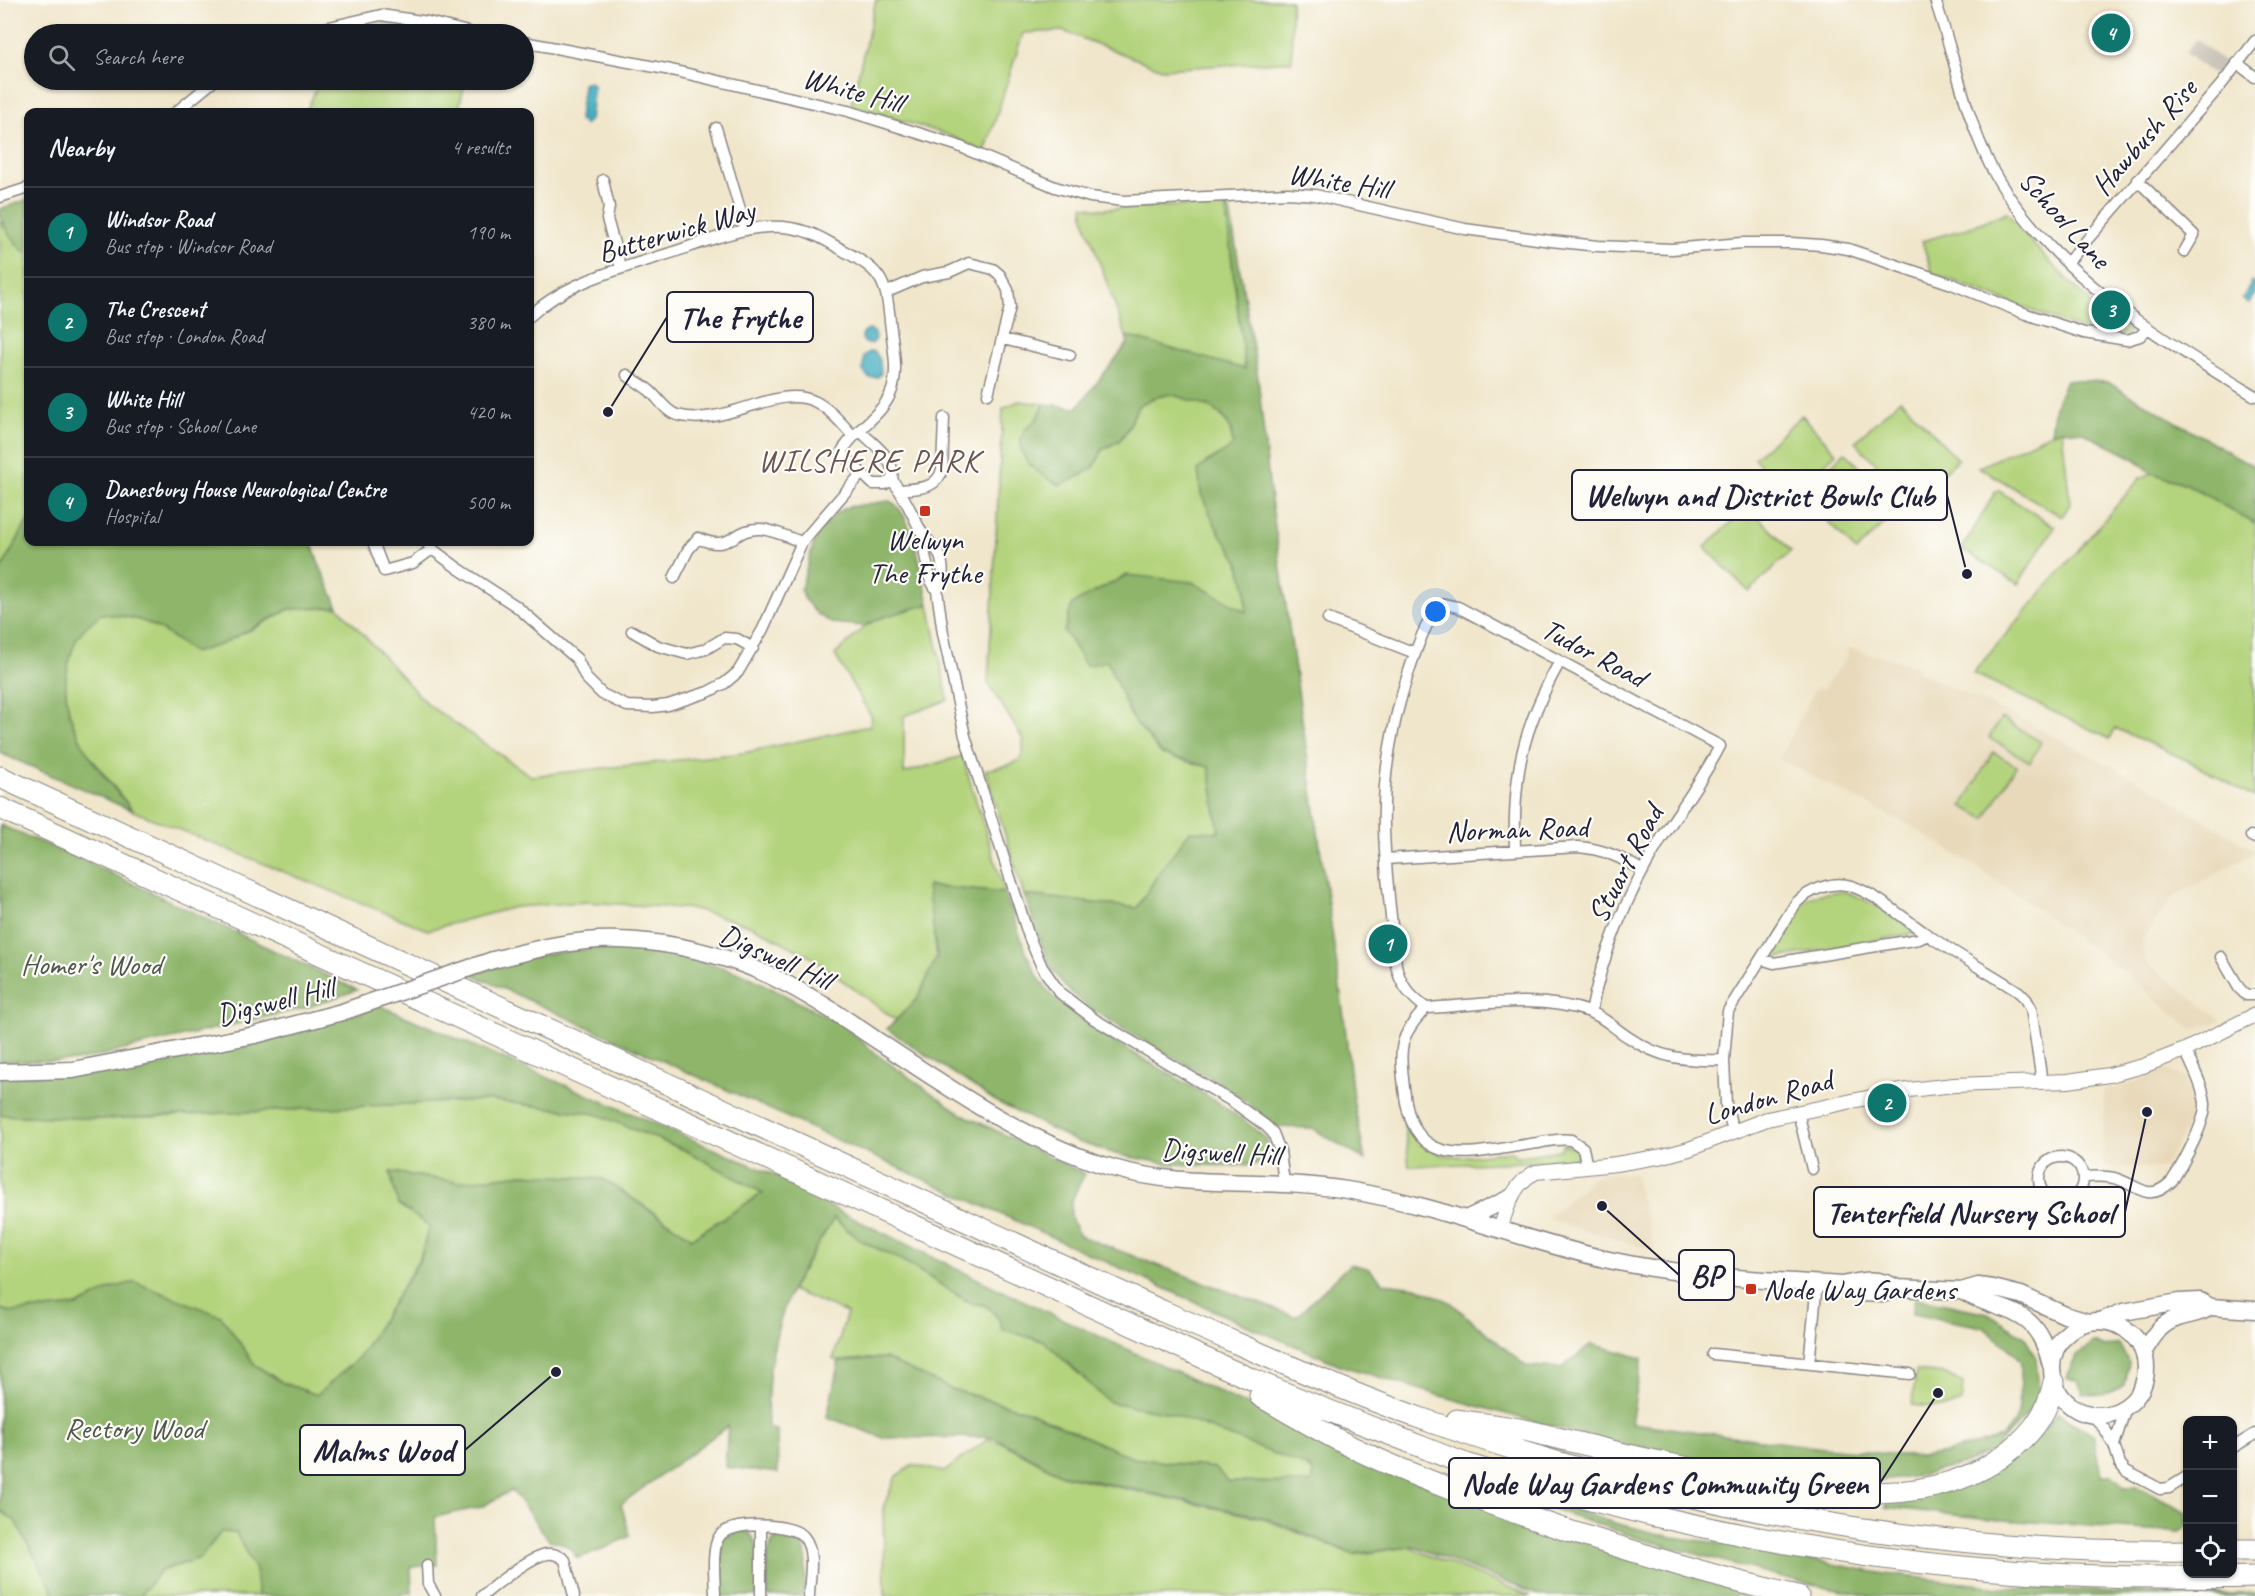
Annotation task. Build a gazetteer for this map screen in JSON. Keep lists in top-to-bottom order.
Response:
{
  "streets": {
    "main road": ["Digswell Hill"],
    "street": [
      "White Hill",
      "Hawbush Rise",
      "School Lane",
      "Butterwick Way",
      "Tudor Road",
      "Norman Road",
      "Stuart Road",
      "London Road"
    ]
  },
  "crossings": [
    ["White Hill", "School Lane"],
    ["Hawbush Rise", "School Lane"],
    ["Tudor Road", "Stuart Road"],
    ["Norman Road", "Stuart Road"],
    ["Digswell Hill", "London Road"]
  ],
  "districts": ["WILSHERE PARK"],
  "parks": ["Homer's Wood", "Rectory Wood"],
  "places": {
    "other": [
      "The Frythe",
      "Welwyn and District Bowls Club",
      "Tenterfield Nursery School",
      "BP",
      "Malms Wood",
      "Node Way Gardens Community Green"
    ],
    "transit": ["Welwyn The Frythe", "Node Way Gardens"]
  },
  "page": {
    "pins": [
      "4",
      "3",
      "1",
      "2"
    ],
    "search": "Search here",
    "heading": ["Nearby", "4 results"],
    "list": [
      {
        "mark": "1",
        "name": "Windsor Road",
        "note": "Bus stop · Windsor Road",
        "value": "190 m"
      },
      {
        "mark": "2",
        "name": "The Crescent",
        "note": "Bus stop · London Road",
        "value": "380 m"
      },
      {
        "mark": "3",
        "name": "White Hill",
        "note": "Bus stop · School Lane",
        "value": "420 m"
      },
      {
        "mark": "4",
        "name": "Danesbury House Neurological Centre",
        "note": "Hospital",
        "value": "500 m"
      }
    ],
    "map_buttons": ["+", "−"]
  }
}
